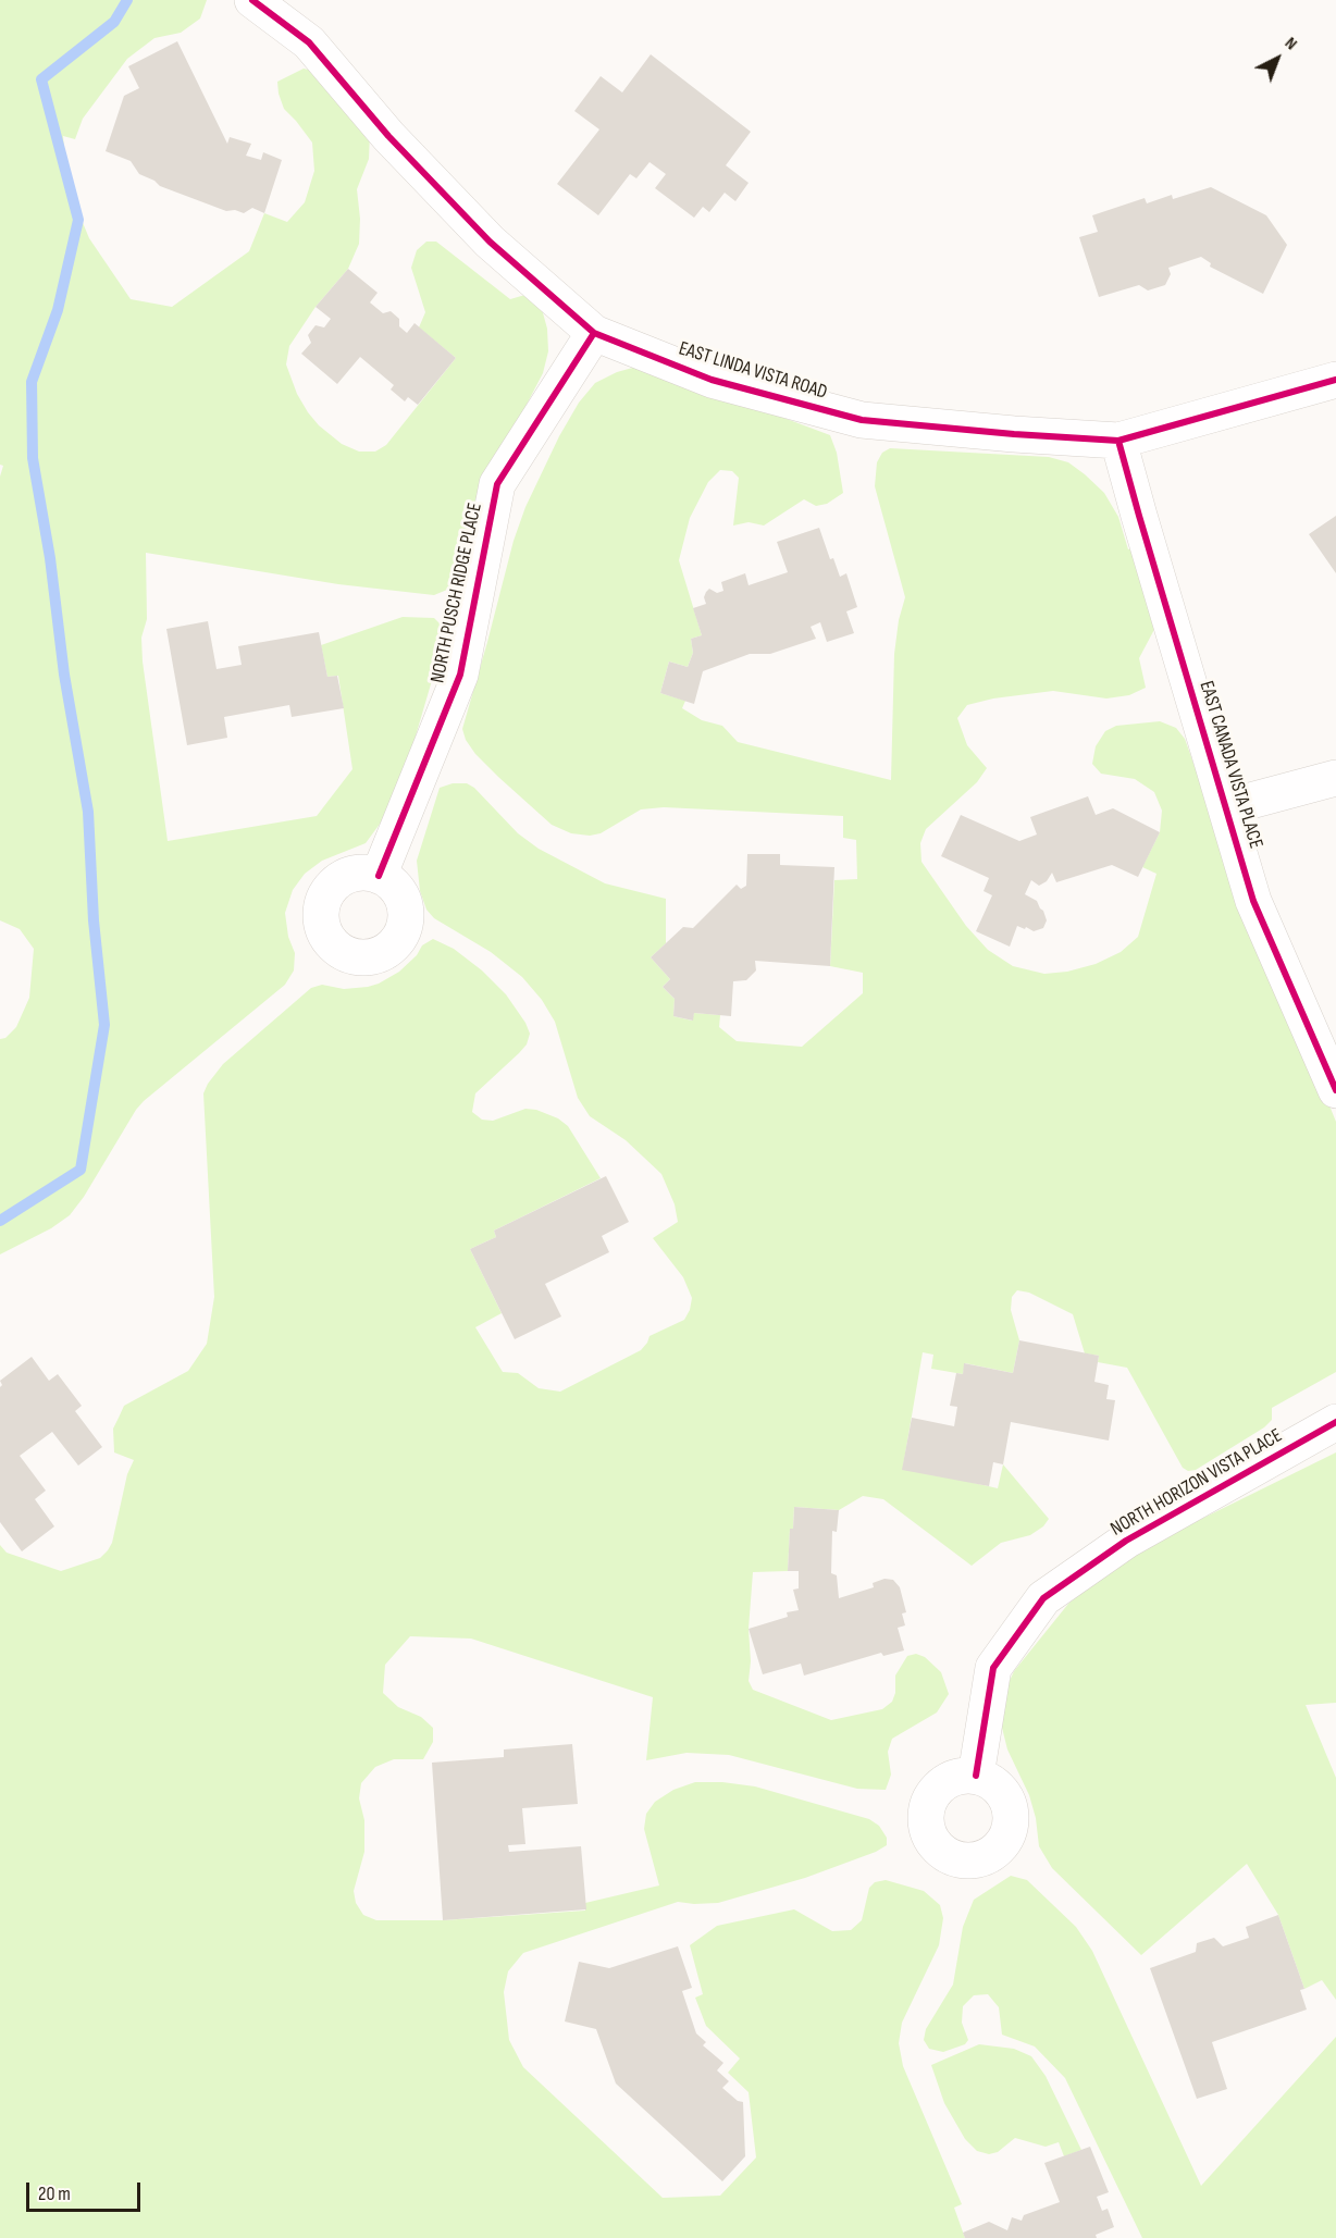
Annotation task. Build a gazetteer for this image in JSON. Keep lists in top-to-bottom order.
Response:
{
  "streets": {
    "street": [
      "EAST LINDA VISTA ROAD",
      "NORTH PUSCH RIDGE PLACE",
      "EAST CANADA VISTA PLACE",
      "NORTH HORIZON VISTA PLACE"
    ]
  },
  "crossings": [
    ["EAST LINDA VISTA ROAD", "NORTH PUSCH RIDGE PLACE"],
    ["EAST LINDA VISTA ROAD", "EAST CANADA VISTA PLACE"]
  ],
  "scale_bar": "20 m",
  "north": "top right"
}
